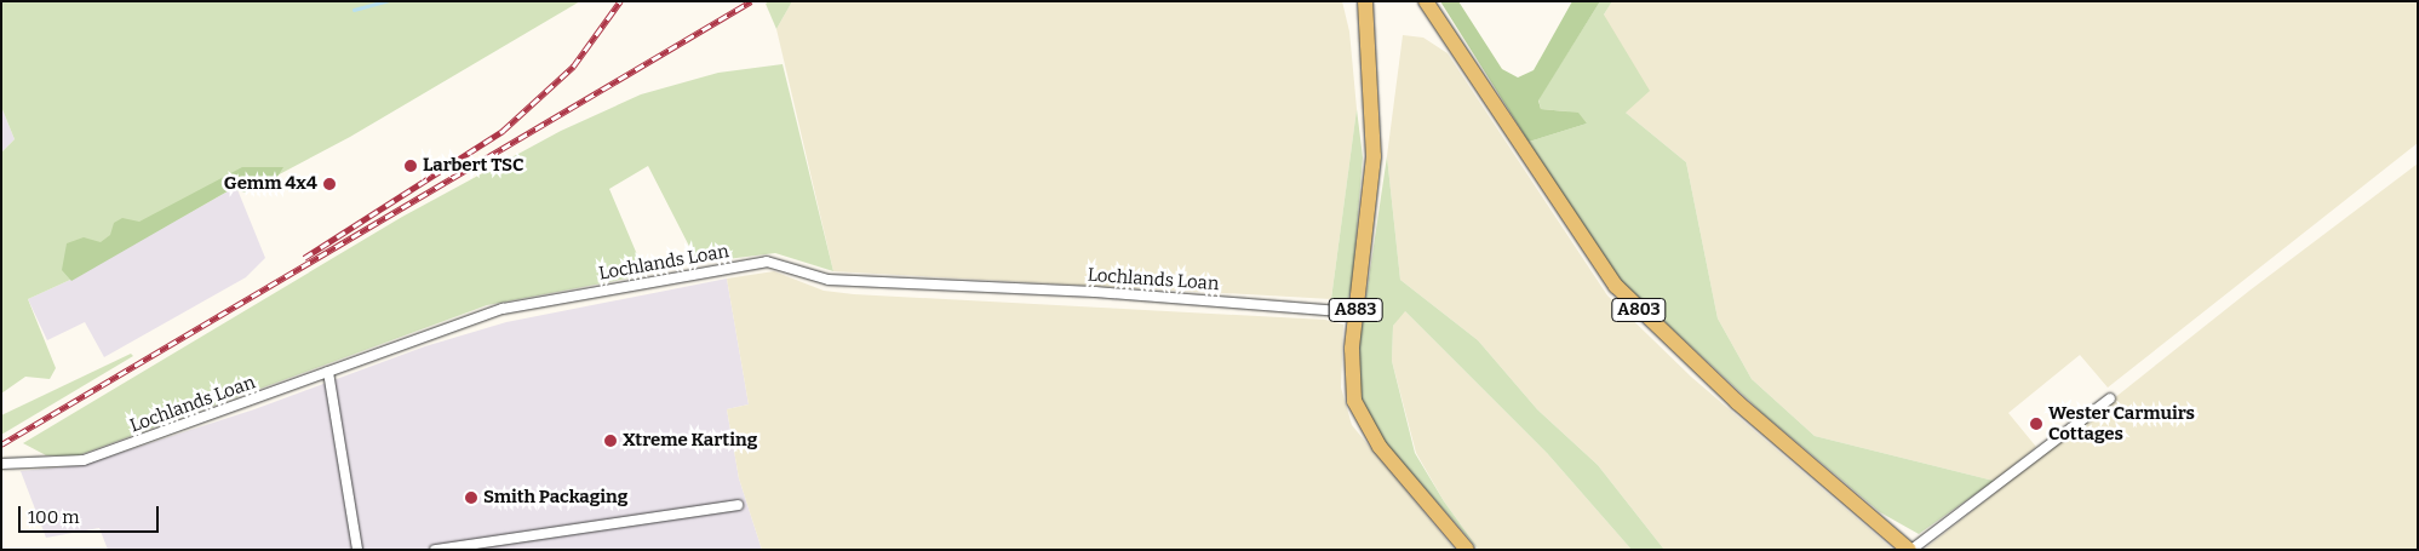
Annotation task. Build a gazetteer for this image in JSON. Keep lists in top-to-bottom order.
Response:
{
  "streets": {
    "main road": ["A883", "A803"],
    "street": ["Lochlands Loan"]
  },
  "crossings": [
    ["Lochlands Loan", "A883"]
  ],
  "places": [
    "Larbert TSC",
    "Gemm 4x4",
    "Wester Carmuirs Cottages",
    "Xtreme Karting",
    "Smith Packaging"
  ],
  "scale_bar": "100 m"
}
